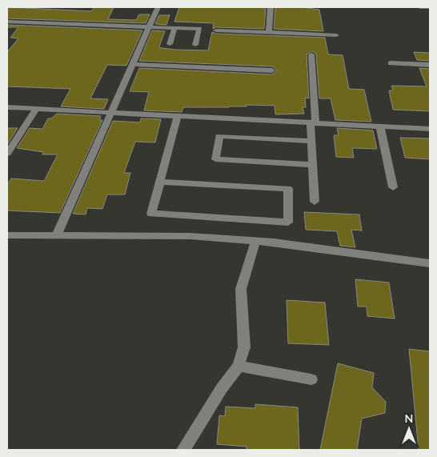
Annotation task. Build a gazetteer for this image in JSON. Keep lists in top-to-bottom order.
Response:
{
  "north": "top"
}
